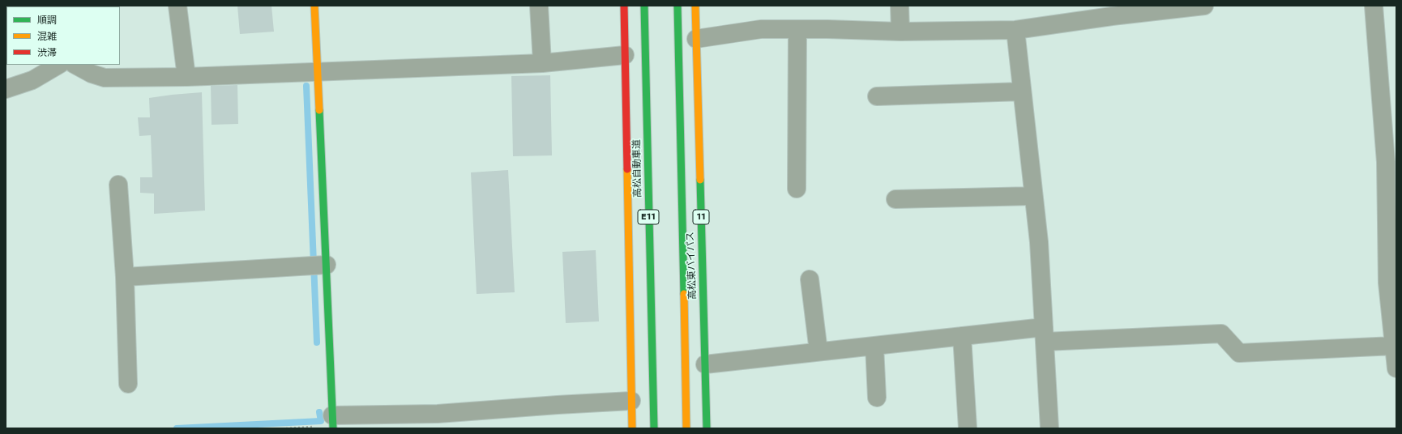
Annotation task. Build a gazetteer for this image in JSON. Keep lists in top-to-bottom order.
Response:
{
  "streets": {
    "main road": [
      "高松自動車道",
      "E11",
      "11",
      "高松東バイパス"
    ]
  },
  "legend": ["順調", "混雑", "渋滞"]
}
